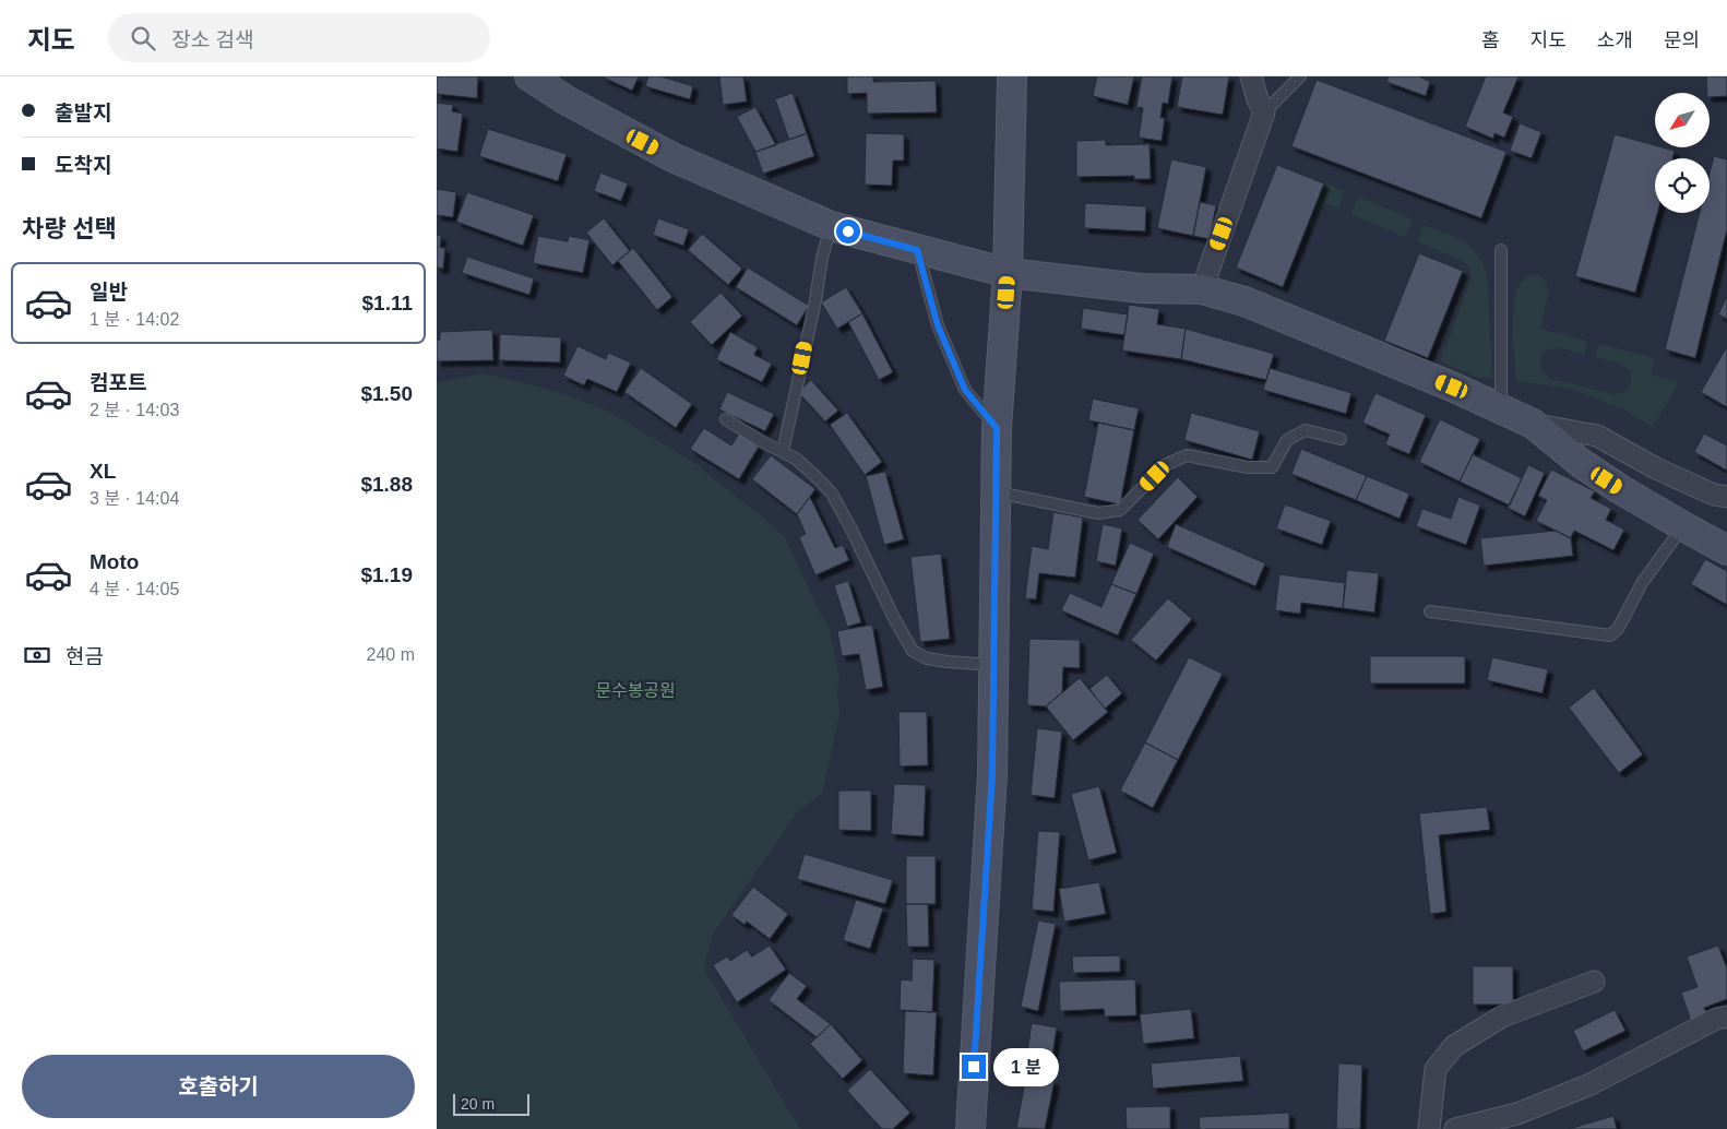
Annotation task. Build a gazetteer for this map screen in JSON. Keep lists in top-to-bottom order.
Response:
{
  "parks": ["문수봉공원"],
  "scale_bar": "20 m",
  "north": "bottom left",
  "page": {
    "header": "지도",
    "search": "장소 검색",
    "nav": [
      "홈",
      "지도",
      "소개",
      "문의"
    ],
    "banner": ["출발지", "도착지"],
    "heading": "차량 선택",
    "list": [
      {
        "name": "일반",
        "note": "1 분 · 14:02",
        "value": "$1.11"
      },
      {
        "name": "컴포트",
        "note": "2 분 · 14:03",
        "value": "$1.50"
      },
      {
        "name": "XL",
        "note": "3 분 · 14:04",
        "value": "$1.88"
      },
      {
        "name": "Moto",
        "note": "4 분 · 14:05",
        "value": "$1.19"
      }
    ],
    "pay": ["현금", "240 m"],
    "buttons": "호출하기",
    "bubble": "1 분",
    "scale": "20 m"
  }
}
